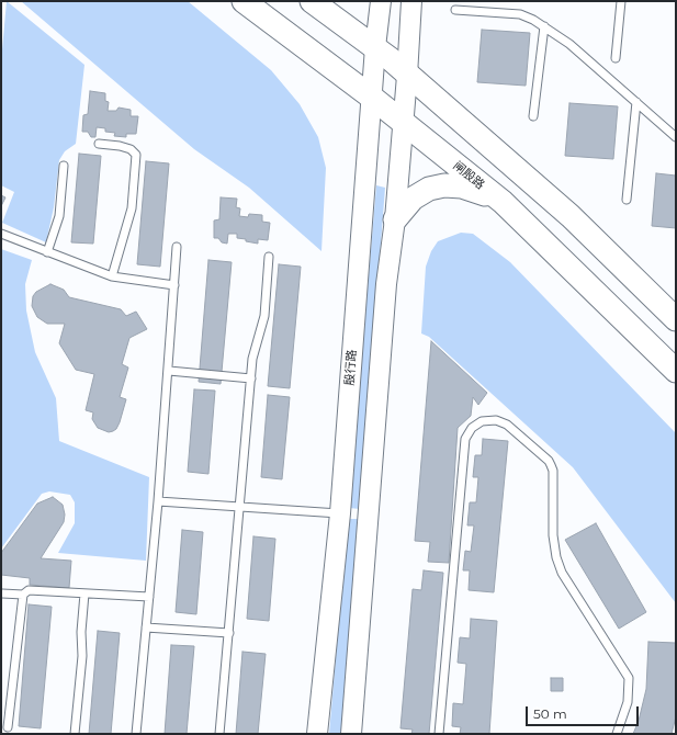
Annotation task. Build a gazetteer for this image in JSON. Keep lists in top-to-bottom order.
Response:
{
  "streets": {
    "main road": ["闸殷路", "殷行路"]
  },
  "crossings": [
    ["闸殷路", "殷行路"]
  ],
  "scale_bar": "50 m"
}
